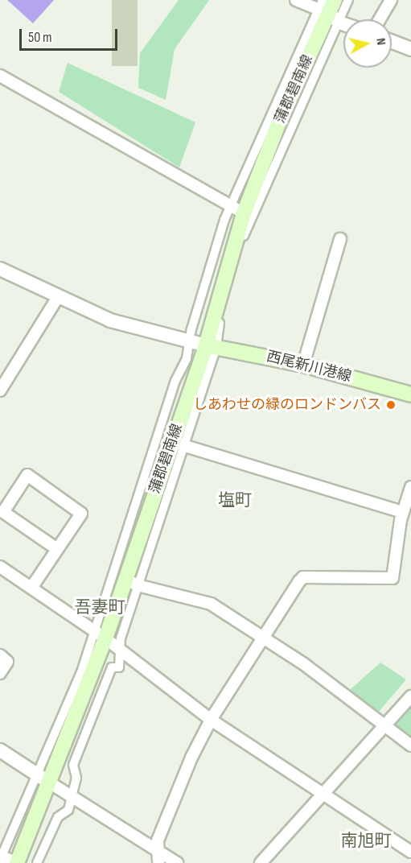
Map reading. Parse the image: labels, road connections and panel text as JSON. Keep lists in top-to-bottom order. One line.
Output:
{"streets":{"main road":["蒲郡碧南線","西尾新川港線"]},"crossings":[["蒲郡碧南線","西尾新川港線"]],"districts":["塩町","吾妻町","南旭町"],"places":["しあわせの緑のロンドンバス"],"scale_bar":"50 m","north":"right"}
